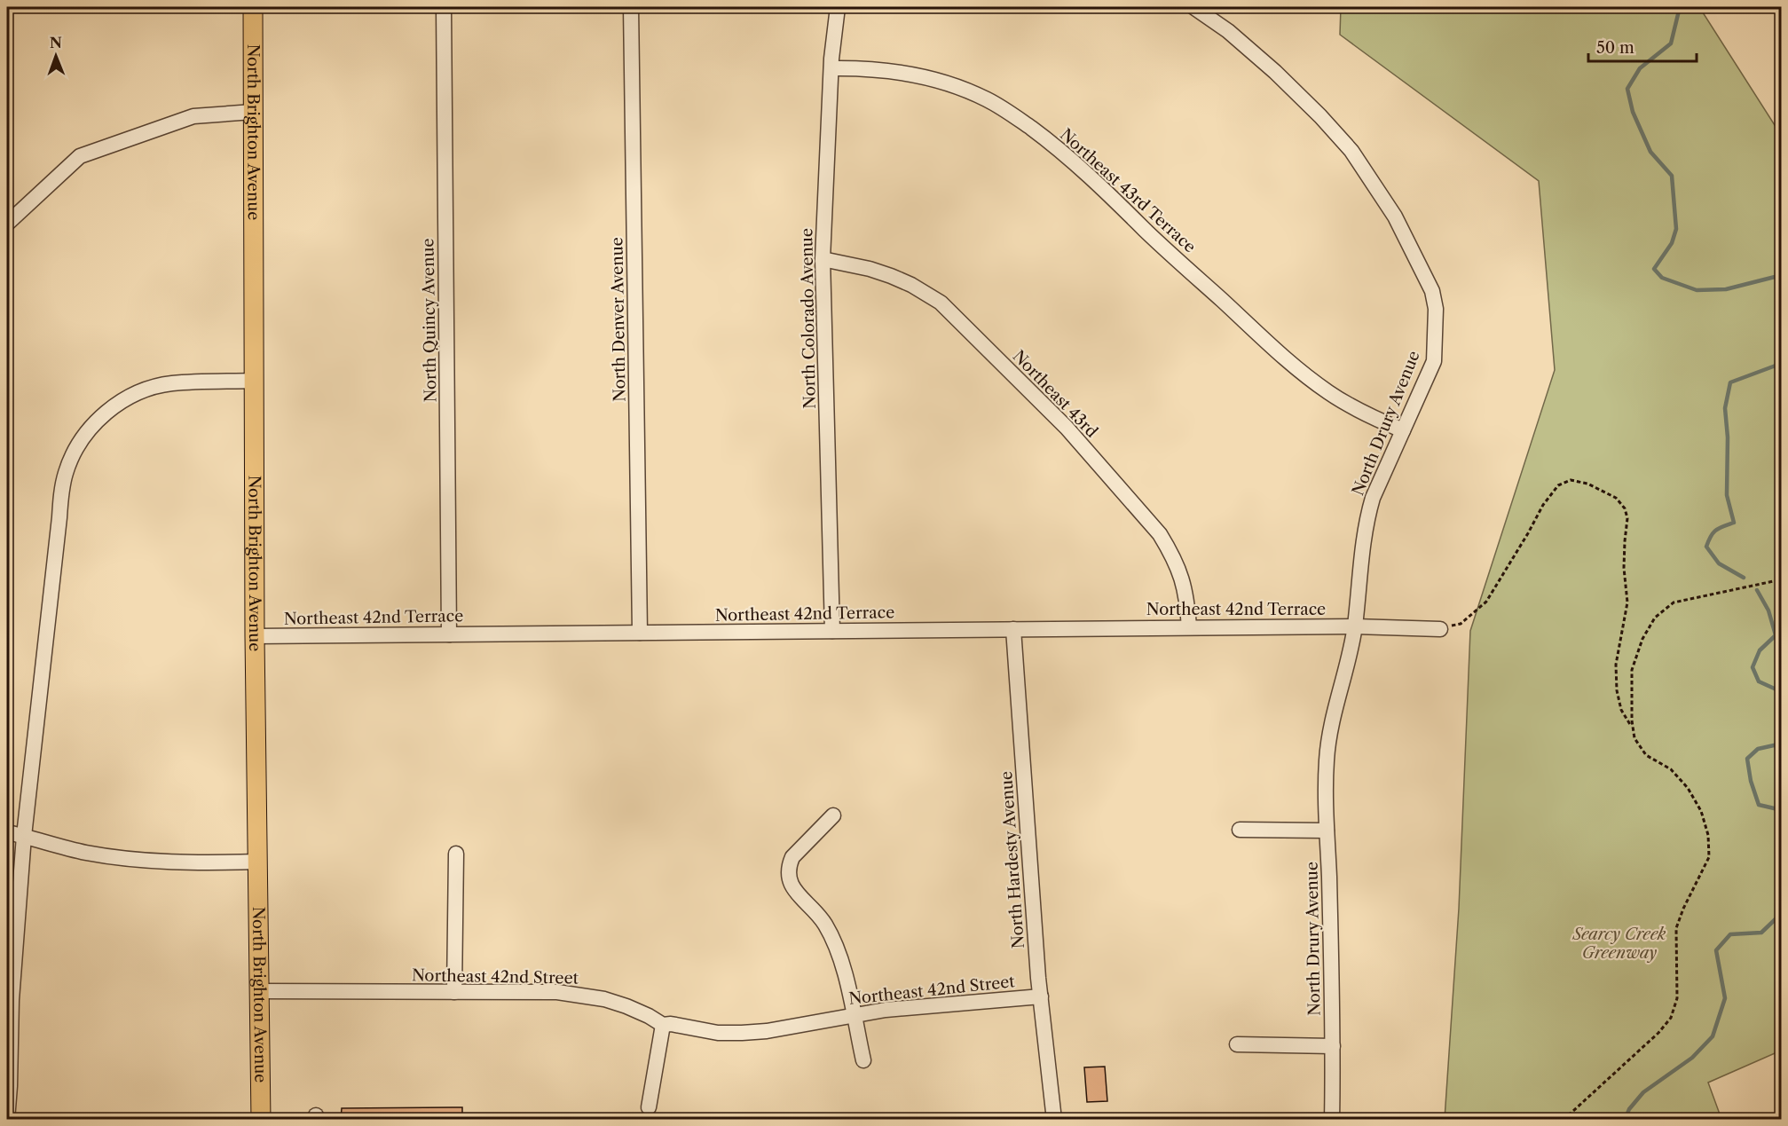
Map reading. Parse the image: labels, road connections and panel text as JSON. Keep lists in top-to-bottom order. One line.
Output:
{"streets":{"main road":["North Brighton Avenue"],"street":["Northeast 43rd Terrace","North Colorado Avenue","North Denver Avenue","North Quincy Avenue","Northeast 43rd","North Drury Avenue","Northeast 42nd Terrace","North Hardesty Avenue","Northeast 42nd Street"]},"crossings":[["North Brighton Avenue","Northeast 42nd Terrace"],["North Brighton Avenue","Northeast 42nd Street"],["Northeast 43rd Terrace","North Colorado Avenue"],["Northeast 43rd Terrace","North Drury Avenue"],["North Colorado Avenue","Northeast 43rd"],["North Colorado Avenue","Northeast 42nd Terrace"],["North Denver Avenue","Northeast 42nd Terrace"],["North Quincy Avenue","Northeast 42nd Terrace"],["Northeast 43rd","Northeast 42nd Terrace"],["North Drury Avenue","Northeast 42nd Terrace"],["Northeast 42nd Terrace","North Hardesty Avenue"],["North Hardesty Avenue","Northeast 42nd Street"]],"parks":["Searcy Creek Greenway"],"scale_bar":"50 m","north":"top"}
